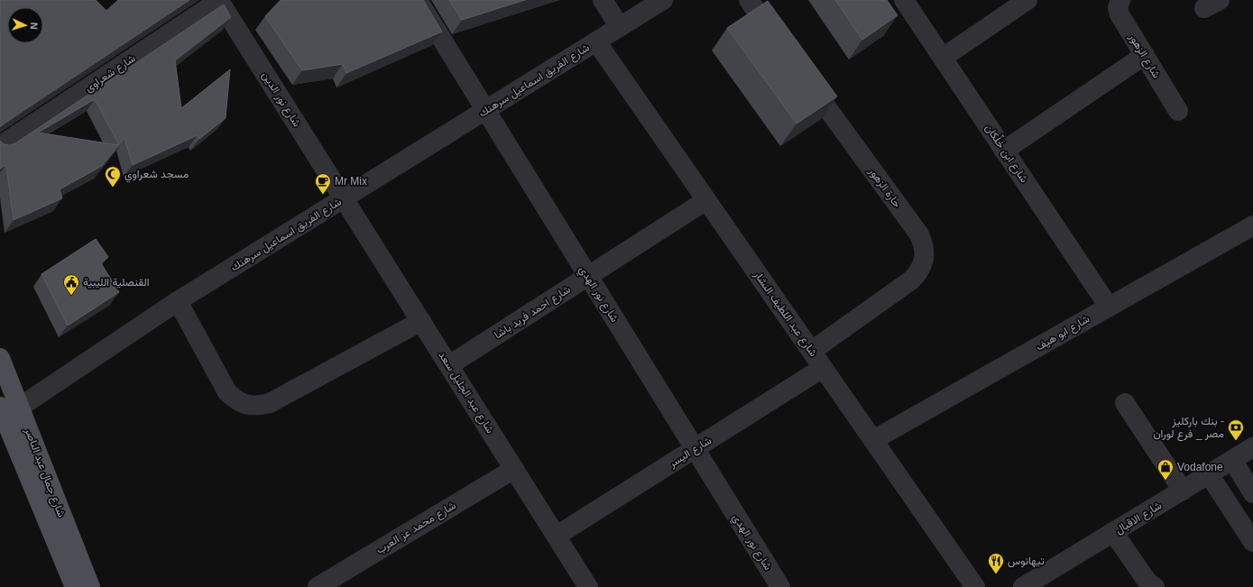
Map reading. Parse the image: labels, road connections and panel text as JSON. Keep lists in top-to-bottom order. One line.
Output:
{"streets":{"main road":["شارع جمال عبد الناصر"],"street":["شارع الزهور","شارع شعراوى","شارع الفريق اسماعيل سرهنك","شارع نور الدين","شارع ابن خَلِّكان","حارة الزهور","شارع نور الهدي","شارع احمد فريد باشا","شارع عبد اللطيف النشار","شارع ابو هيف","شارع عبد الجليل سعد","شارع اليسر","شارع الاقبال","شارع محمد عز العرب"]},"crossings":[["شارع شعراوى","شارع نور الدين"],["شارع الفريق اسماعيل سرهنك","شارع نور الدين"],["شارع الفريق اسماعيل سرهنك","شارع نور الهدي"],["شارع الفريق اسماعيل سرهنك","شارع عبد اللطيف النشار"],["شارع الفريق اسماعيل سرهنك","شارع عبد الجليل سعد"],["شارع الفريق اسماعيل سرهنك","شارع جمال عبد الناصر"],["شارع نور الدين","شارع عبد الجليل سعد"],["شارع ابن خَلِّكان","شارع ابو هيف"],["حارة الزهور","شارع عبد اللطيف النشار"],["شارع نور الهدي","شارع احمد فريد باشا"],["شارع نور الهدي","شارع اليسر"],["شارع احمد فريد باشا","شارع عبد اللطيف النشار"],["شارع احمد فريد باشا","شارع عبد الجليل سعد"],["شارع عبد اللطيف النشار","شارع ابو هيف"],["شارع عبد اللطيف النشار","شارع اليسر"],["شارع عبد الجليل سعد","شارع اليسر"],["شارع عبد الجليل سعد","شارع محمد عز العرب"]],"places":{"mosque":["مسجد شعراوي"],"cafe":["Mr Mix"],"public building":["القنصلية الليبية"],"bank":["بنك باركليز - مصر _ فرع لوران"],"shop":["Vodafone"],"restaurant":["تيهانوس"]},"north":"right"}
